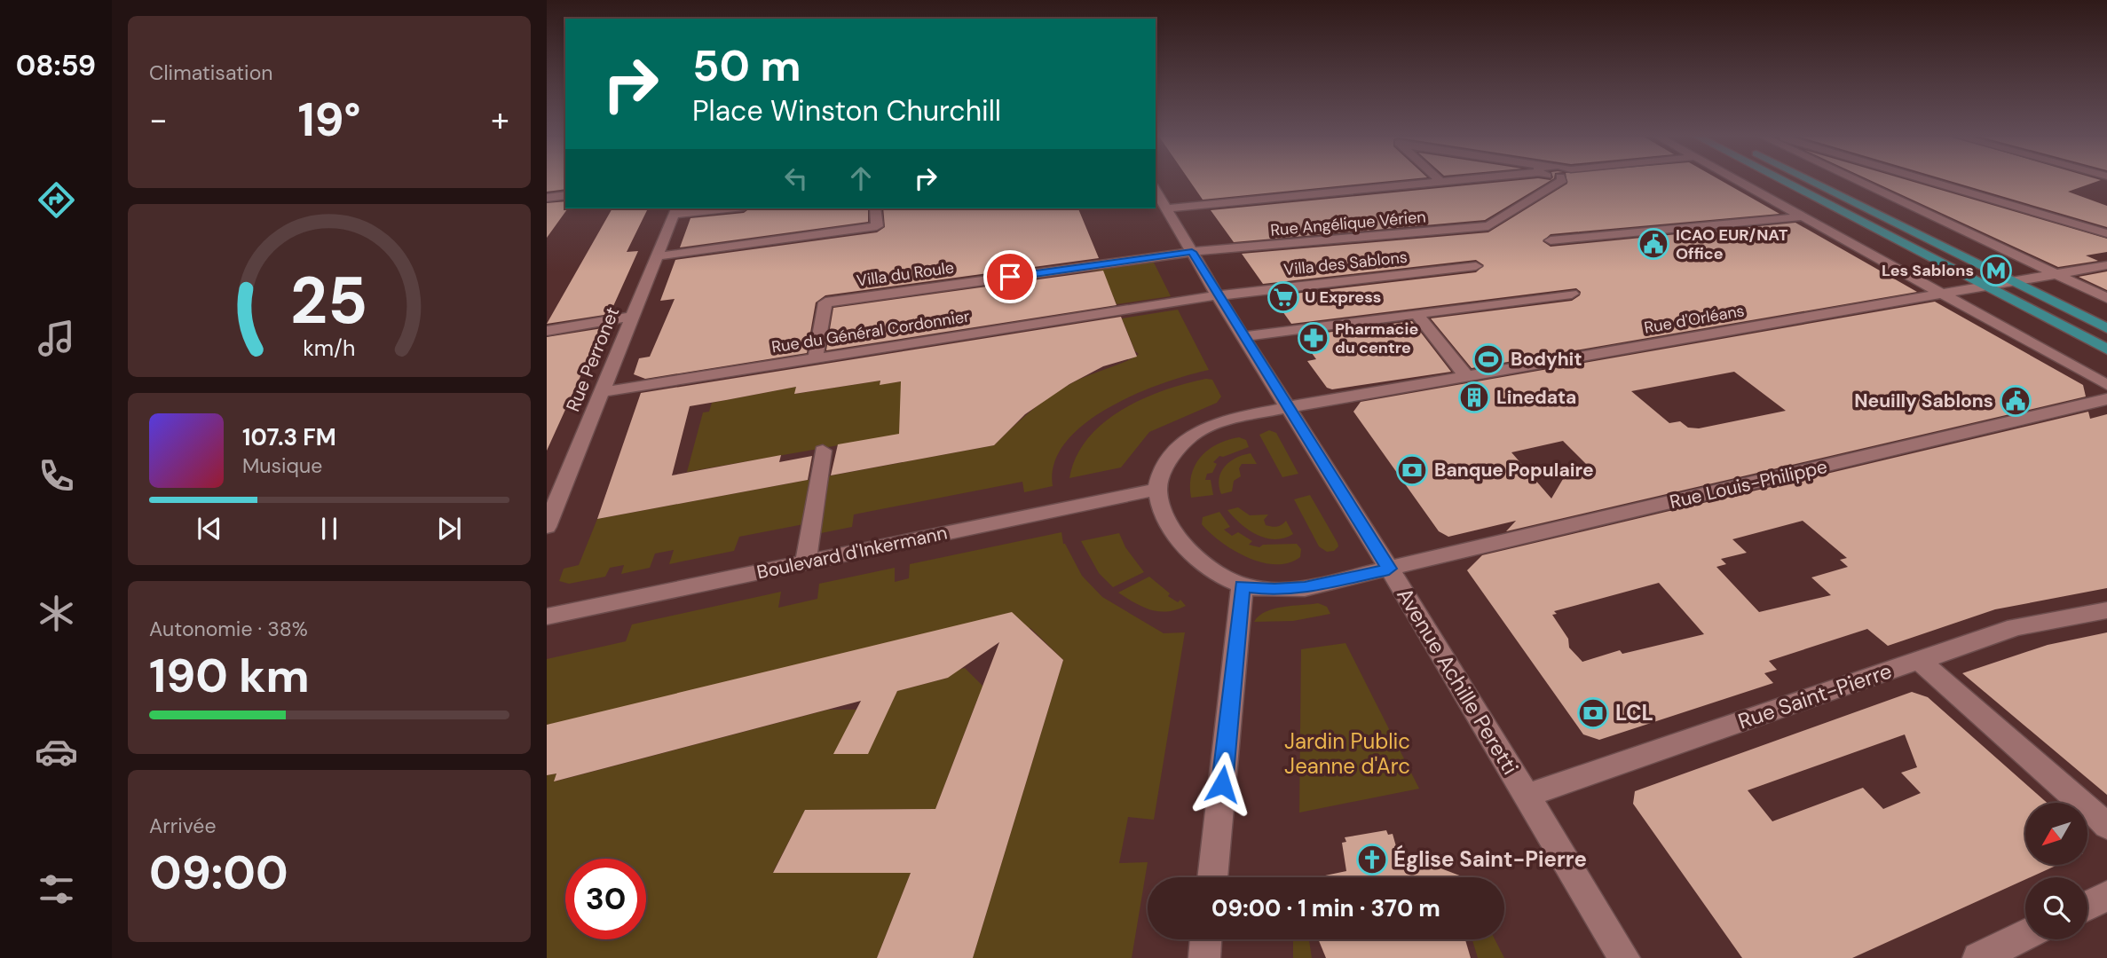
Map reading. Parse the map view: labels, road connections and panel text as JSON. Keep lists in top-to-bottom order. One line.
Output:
{"streets":{"street":["Rue Angélique Vérien","Villa des Sablons","Villa du Roule","Rue d'Orléans","Rue du Général Cordonnier","Rue Perronet","Rue Louis-Philippe","Boulevard d'Inkermann","Avenue Achille Peretti","Rue Saint-Pierre"]},"crossings":[["Rue Angélique Vérien","Villa du Roule"],["Rue Angélique Vérien","Avenue Achille Peretti"],["Villa des Sablons","Rue du Général Cordonnier"],["Villa des Sablons","Avenue Achille Peretti"],["Villa du Roule","Rue du Général Cordonnier"],["Villa du Roule","Avenue Achille Peretti"],["Rue d'Orléans","Boulevard d'Inkermann"],["Rue d'Orléans","Avenue Achille Peretti"],["Rue du Général Cordonnier","Rue Perronet"],["Rue du Général Cordonnier","Avenue Achille Peretti"],["Rue Louis-Philippe","Avenue Achille Peretti"],["Avenue Achille Peretti","Rue Saint-Pierre"]],"parks":["Jardin Public Jeanne d'Arc"],"places":{"public building":["ICAO EUR/NAT Office","Neuilly Sablons"],"metro station":["Les Sablons"],"supermarket":["U Express"],"pharmacy":["Pharmacie du centre"],"sports":["Bodyhit"],"building":["Linedata"],"bank":["Banque Populaire","LCL"],"church":["Église Saint-Pierre"]},"north":"bottom left","page":{"tabs":"08:59","tile":["Climatisation",["Autonomie · 38%","190 km"],["Arrivée","09:00"]],"turn":["50 m","Place Winston Churchill"],"heat":["−","19°","+"],"song":["107.3 FM","Musique"],"limit":"30","trip":"09:00 · 1 min · 370 m","gauge":["25","km/h"]}}
